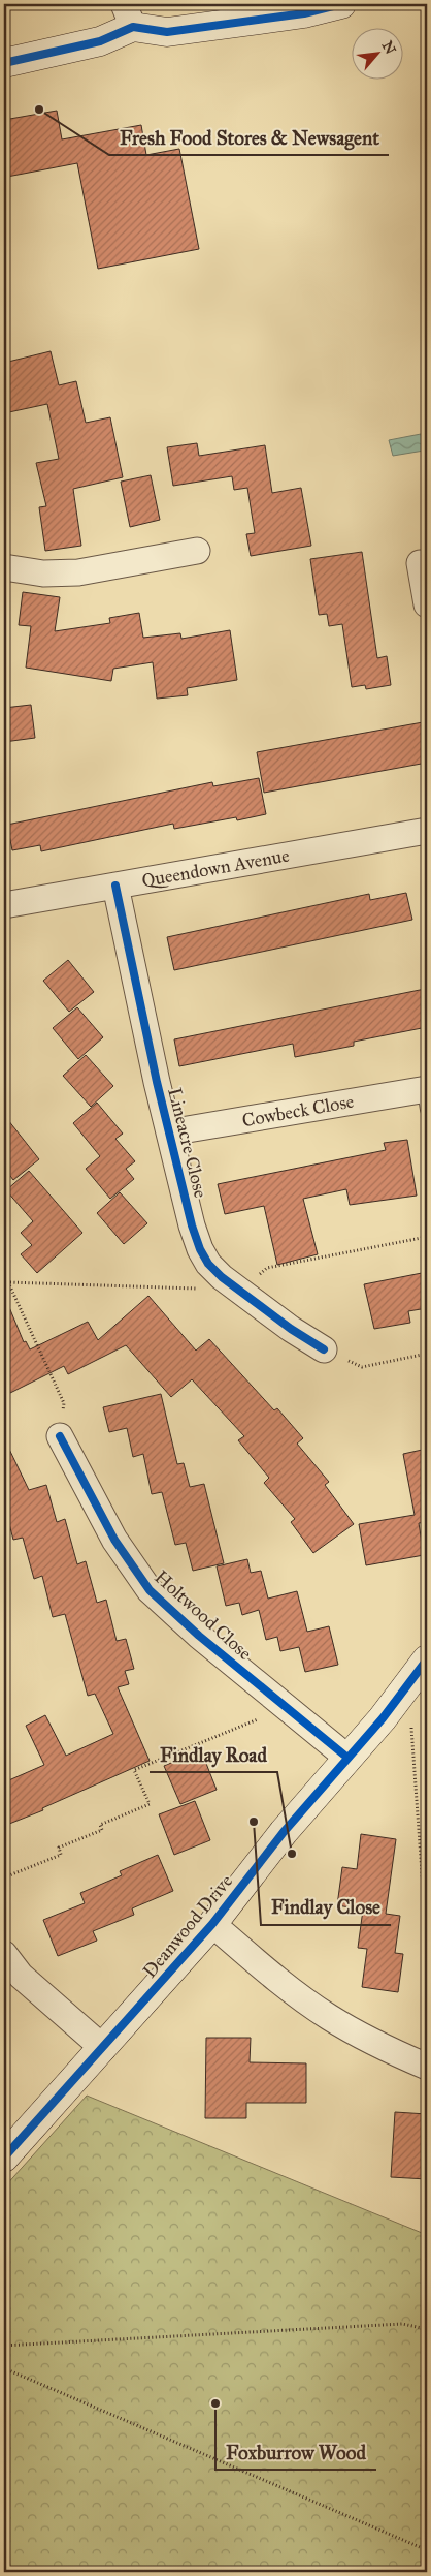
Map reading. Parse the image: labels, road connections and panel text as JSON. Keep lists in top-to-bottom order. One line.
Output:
{"streets":{"street":["Queendown Avenue","Cowbeck Close","Lineacre Close","Holtwood Close","Deanwood Drive"]},"crossings":[["Queendown Avenue","Lineacre Close"],["Cowbeck Close","Lineacre Close"],["Holtwood Close","Deanwood Drive"]],"places":["Fresh Food Stores & Newsagent","Findlay Close","Findlay Road","Foxburrow Wood"],"north":"top right"}
